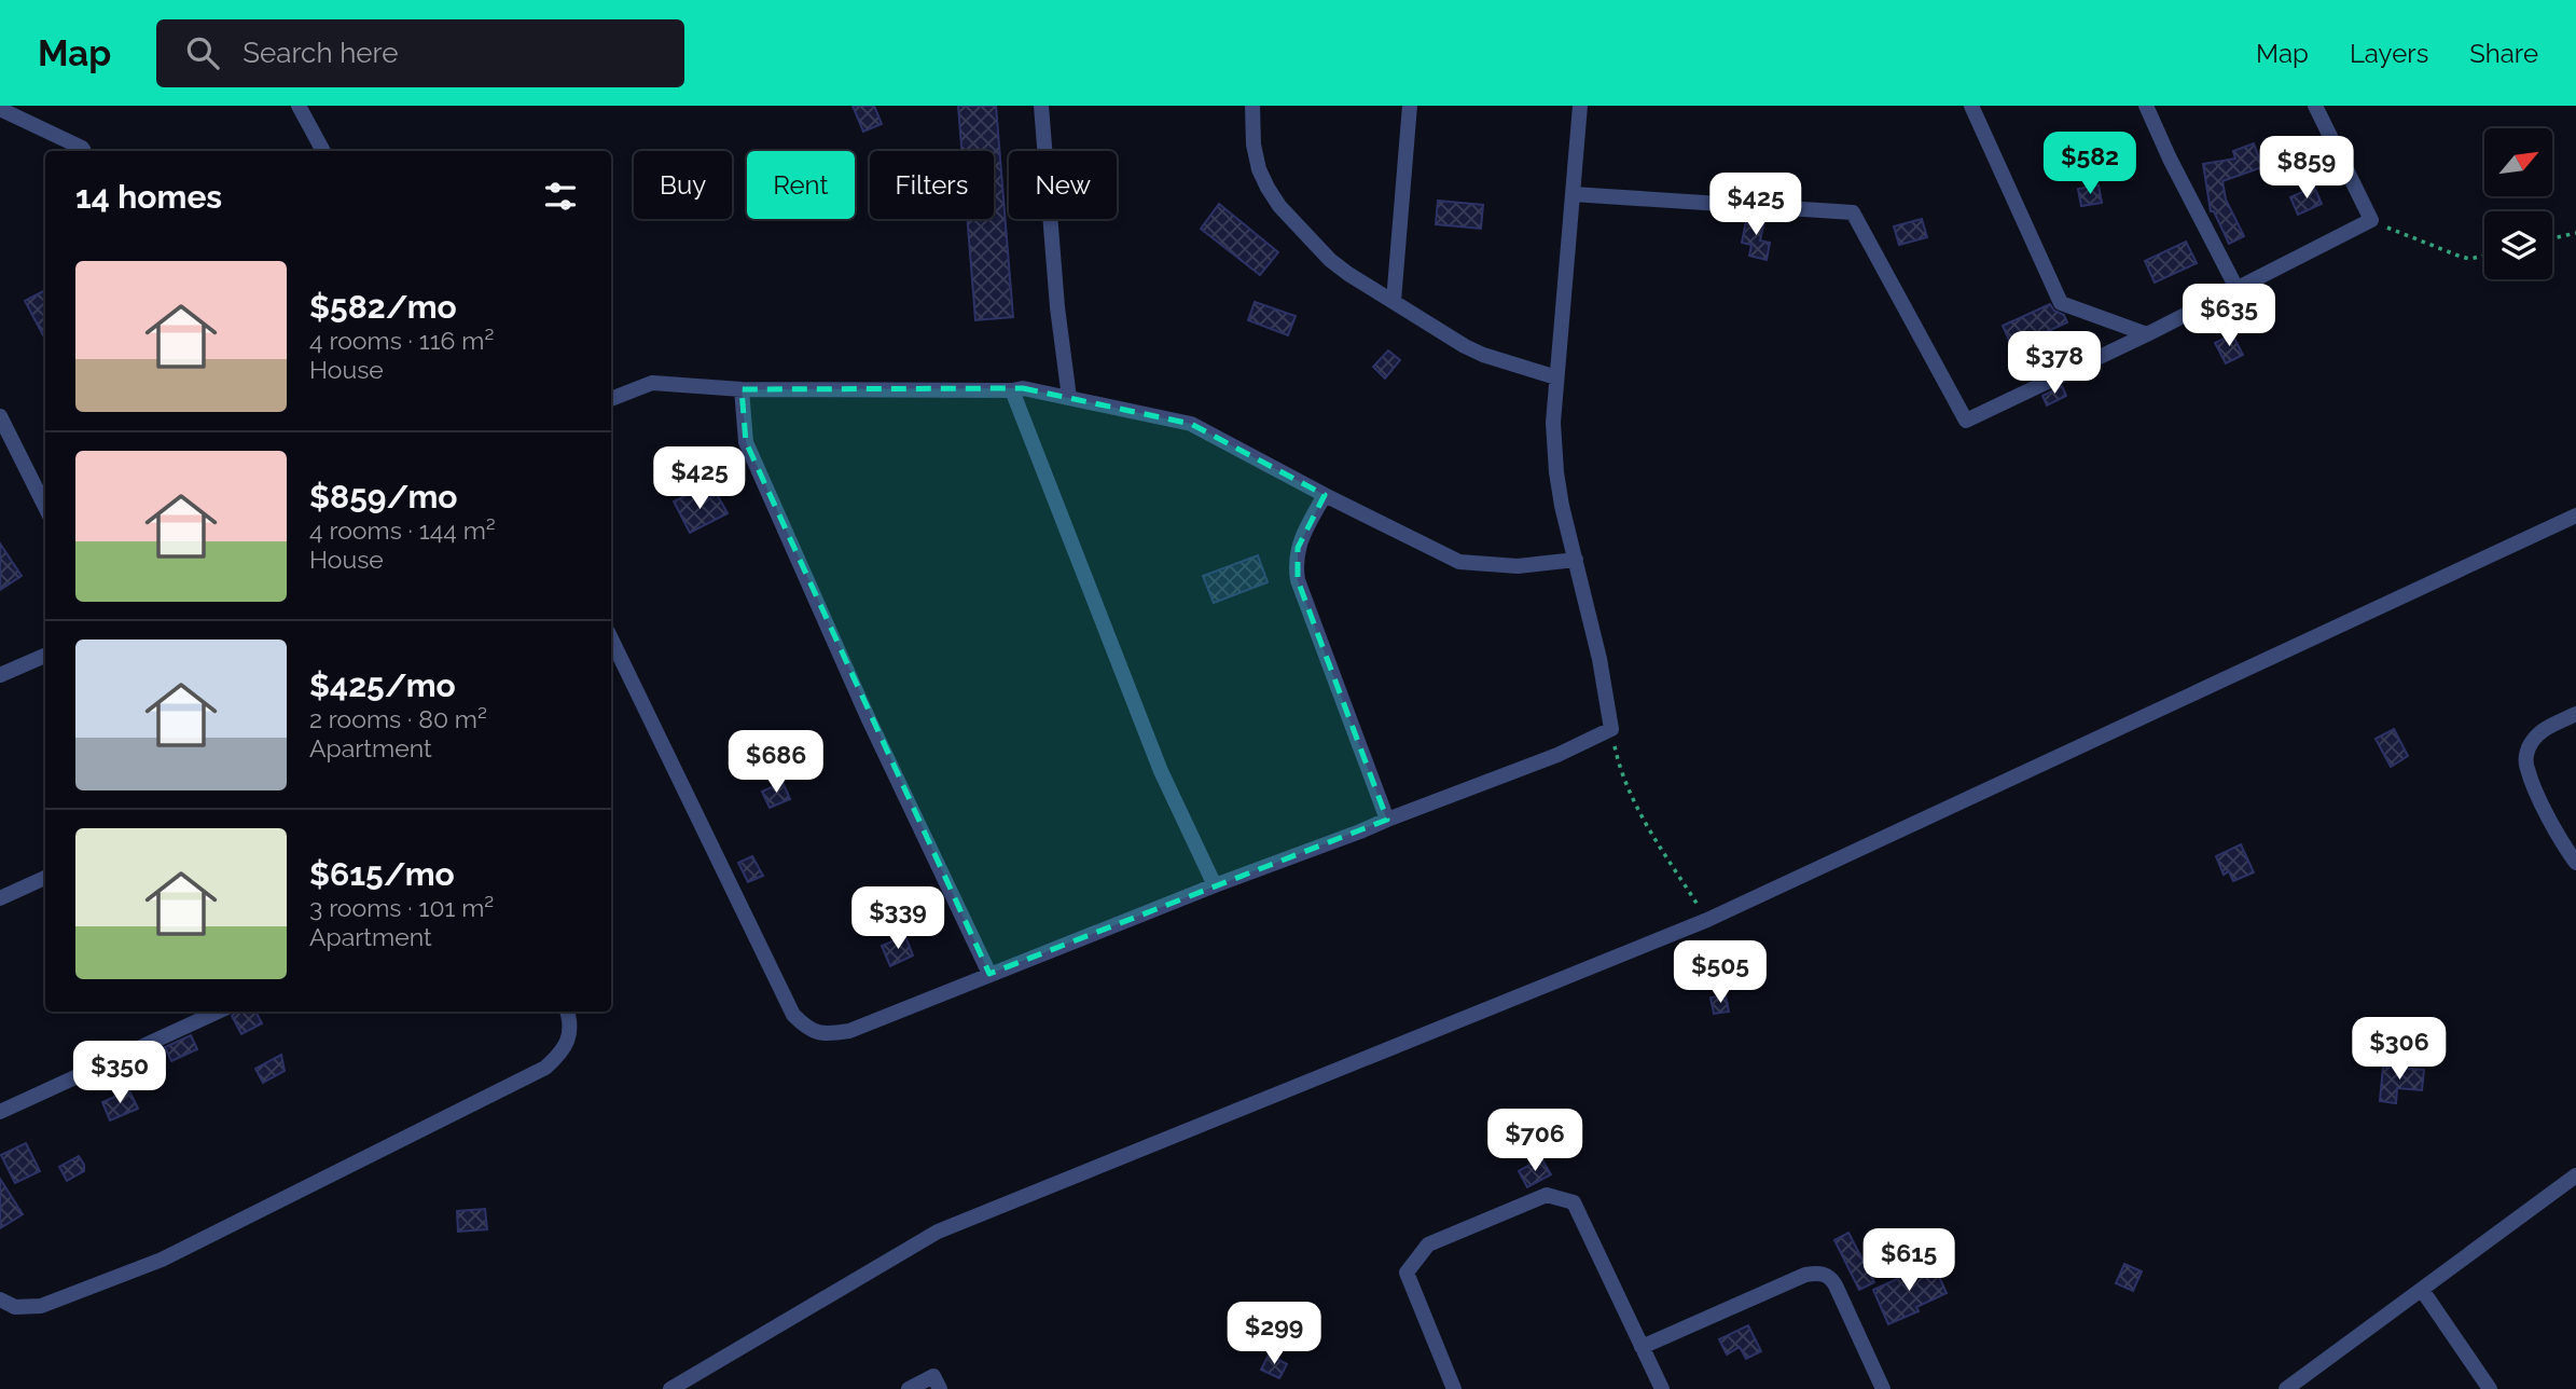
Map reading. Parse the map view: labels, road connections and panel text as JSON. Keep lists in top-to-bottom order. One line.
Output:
{"north":"top right","page":{"header":"Map","search":"Search here","nav":["Map","Layers","Share"],"price":["$582","$859","$425","$635","$378","$425","$686","$339","$505","$306","$350","$706","$615","$299"],"chip":["Buy","Rent","Filters","New"],"heading":"14 homes","list":[{"name":"$582/mo","note":"4 rooms · 116 m² · House"},{"name":"$859/mo","note":"4 rooms · 144 m² · House"},{"name":"$425/mo","note":"2 rooms · 80 m² · Apartment"},{"name":"$615/mo","note":"3 rooms · 101 m² · Apartment"}]}}
